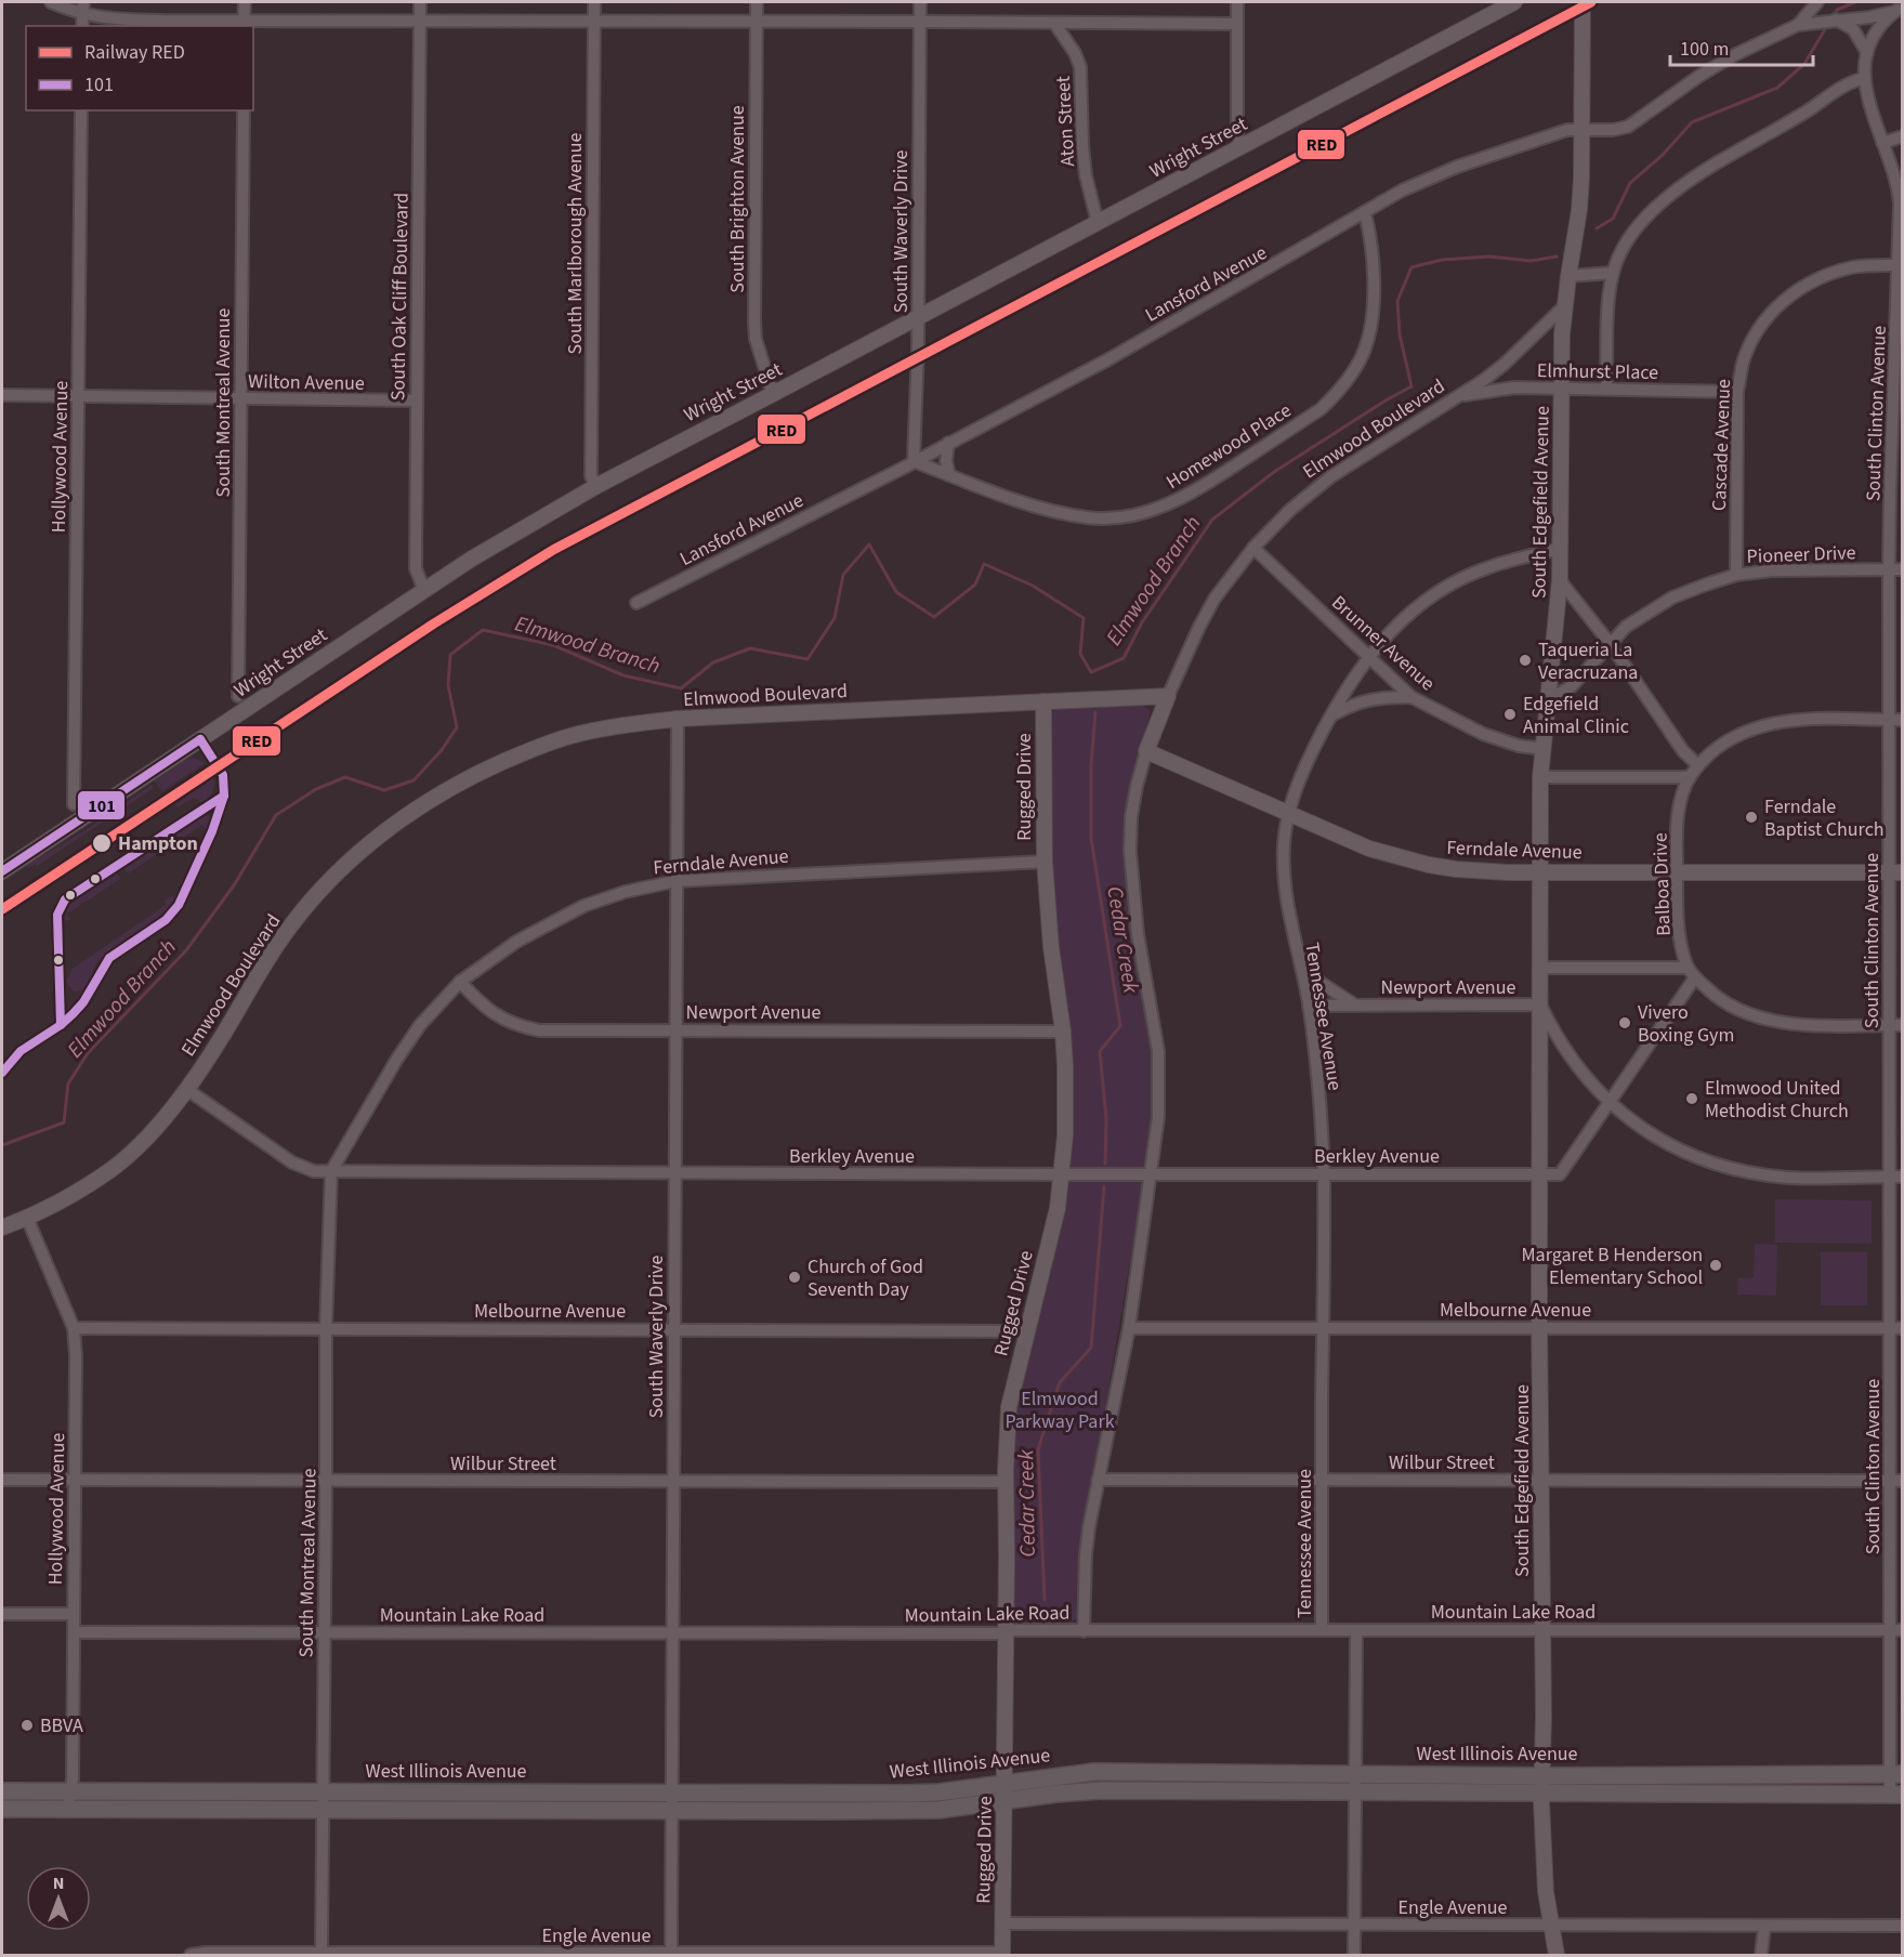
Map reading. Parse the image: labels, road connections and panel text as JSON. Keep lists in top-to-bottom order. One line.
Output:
{"streets":{"main road":["West Illinois Avenue"],"street":["Aton Street","Wright Street","South Brighton Avenue","South Waverly Drive","South Marlborough Avenue","Lansford Avenue","South Oak Cliff Boulevard","Elmhurst Place","Wilton Avenue","South Montreal Avenue","South Clinton Avenue","Elmwood Boulevard","Cascade Avenue","Homewood Place","Hollywood Avenue","South Edgefield Avenue","Pioneer Drive","Brunner Avenue","Rugged Drive","Ferndale Avenue","Balboa Drive","Newport Avenue","Tennessee Avenue","Berkley Avenue","Melbourne Avenue","Wilbur Street","Mountain Lake Road","Engle Avenue"]},"crossings":[["Aton Street","Wright Street"],["Wright Street","South Brighton Avenue"],["Wright Street","South Waverly Drive"],["Wright Street","South Marlborough Avenue"],["Wright Street","South Oak Cliff Boulevard"],["South Waverly Drive","Lansford Avenue"],["South Waverly Drive","Elmwood Boulevard"],["South Waverly Drive","Homewood Place"],["South Waverly Drive","Ferndale Avenue"],["South Waverly Drive","Newport Avenue"],["South Waverly Drive","Berkley Avenue"],["South Waverly Drive","Melbourne Avenue"],["South Waverly Drive","Wilbur Street"],["South Waverly Drive","Mountain Lake Road"],["South Waverly Drive","West Illinois Avenue"],["South Waverly Drive","Engle Avenue"],["Lansford Avenue","Homewood Place"],["Lansford Avenue","South Edgefield Avenue"],["South Oak Cliff Boulevard","Wilton Avenue"],["Elmhurst Place","Elmwood Boulevard"],["Elmhurst Place","Cascade Avenue"],["Elmhurst Place","South Edgefield Avenue"],["Wilton Avenue","South Montreal Avenue"],["Wilton Avenue","Hollywood Avenue"],["South Montreal Avenue","Ferndale Avenue"],["South Montreal Avenue","Berkley Avenue"],["South Montreal Avenue","Melbourne Avenue"],["South Montreal Avenue","Wilbur Street"],["South Montreal Avenue","Mountain Lake Road"],["South Montreal Avenue","West Illinois Avenue"],["South Montreal Avenue","Engle Avenue"],["South Clinton Avenue","Cascade Avenue"],["South Clinton Avenue","Pioneer Drive"],["South Clinton Avenue","Ferndale Avenue"],["South Clinton Avenue","Melbourne Avenue"],["South Clinton Avenue","Wilbur Street"],["South Clinton Avenue","Mountain Lake Road"],["South Clinton Avenue","West Illinois Avenue"],["Elmwood Boulevard","Hollywood Avenue"],["Elmwood Boulevard","South Edgefield Avenue"],["Elmwood Boulevard","Brunner Avenue"],["Elmwood Boulevard","Rugged Drive"],["Elmwood Boulevard","Berkley Avenue"],["Cascade Avenue","Pioneer Drive"],["Hollywood Avenue","Melbourne Avenue"],["Hollywood Avenue","Wilbur Street"],["Hollywood Avenue","Mountain Lake Road"],["Hollywood Avenue","West Illinois Avenue"],["South Edgefield Avenue","Pioneer Drive"],["South Edgefield Avenue","Brunner Avenue"],["South Edgefield Avenue","Ferndale Avenue"],["South Edgefield Avenue","Newport Avenue"],["South Edgefield Avenue","Tennessee Avenue"],["South Edgefield Avenue","Berkley Avenue"],["South Edgefield Avenue","Melbourne Avenue"],["South Edgefield Avenue","Wilbur Street"],["South Edgefield Avenue","Mountain Lake Road"],["South Edgefield Avenue","West Illinois Avenue"],["South Edgefield Avenue","Engle Avenue"],["Brunner Avenue","Tennessee Avenue"],["Rugged Drive","Ferndale Avenue"],["Rugged Drive","Newport Avenue"],["Rugged Drive","Berkley Avenue"],["Rugged Drive","Melbourne Avenue"],["Rugged Drive","Wilbur Street"],["Rugged Drive","Mountain Lake Road"],["Rugged Drive","West Illinois Avenue"],["Rugged Drive","Engle Avenue"],["Ferndale Avenue","Balboa Drive"],["Ferndale Avenue","Newport Avenue"],["Ferndale Avenue","Tennessee Avenue"],["Ferndale Avenue","Berkley Avenue"],["Balboa Drive","Newport Avenue"],["Newport Avenue","Tennessee Avenue"],["Tennessee Avenue","Berkley Avenue"],["Tennessee Avenue","Melbourne Avenue"],["Tennessee Avenue","Wilbur Street"],["Tennessee Avenue","Mountain Lake Road"]],"water":["Elmwood Branch","Cedar Creek"],"parks":["Elmwood Parkway Park"],"places":["Taqueria La Veracruzana","Edgefield Animal Clinic","Ferndale Baptist Church","Hampton","Vivero Boxing Gym","Elmwood United Methodist Church","Margaret B Henderson Elementary School","Church of God Seventh Day","BBVA"],"lines":["rail line RED","transit line 101"],"legend":["Railway RED","101"],"scale_bar":"100 m","north":"top"}
